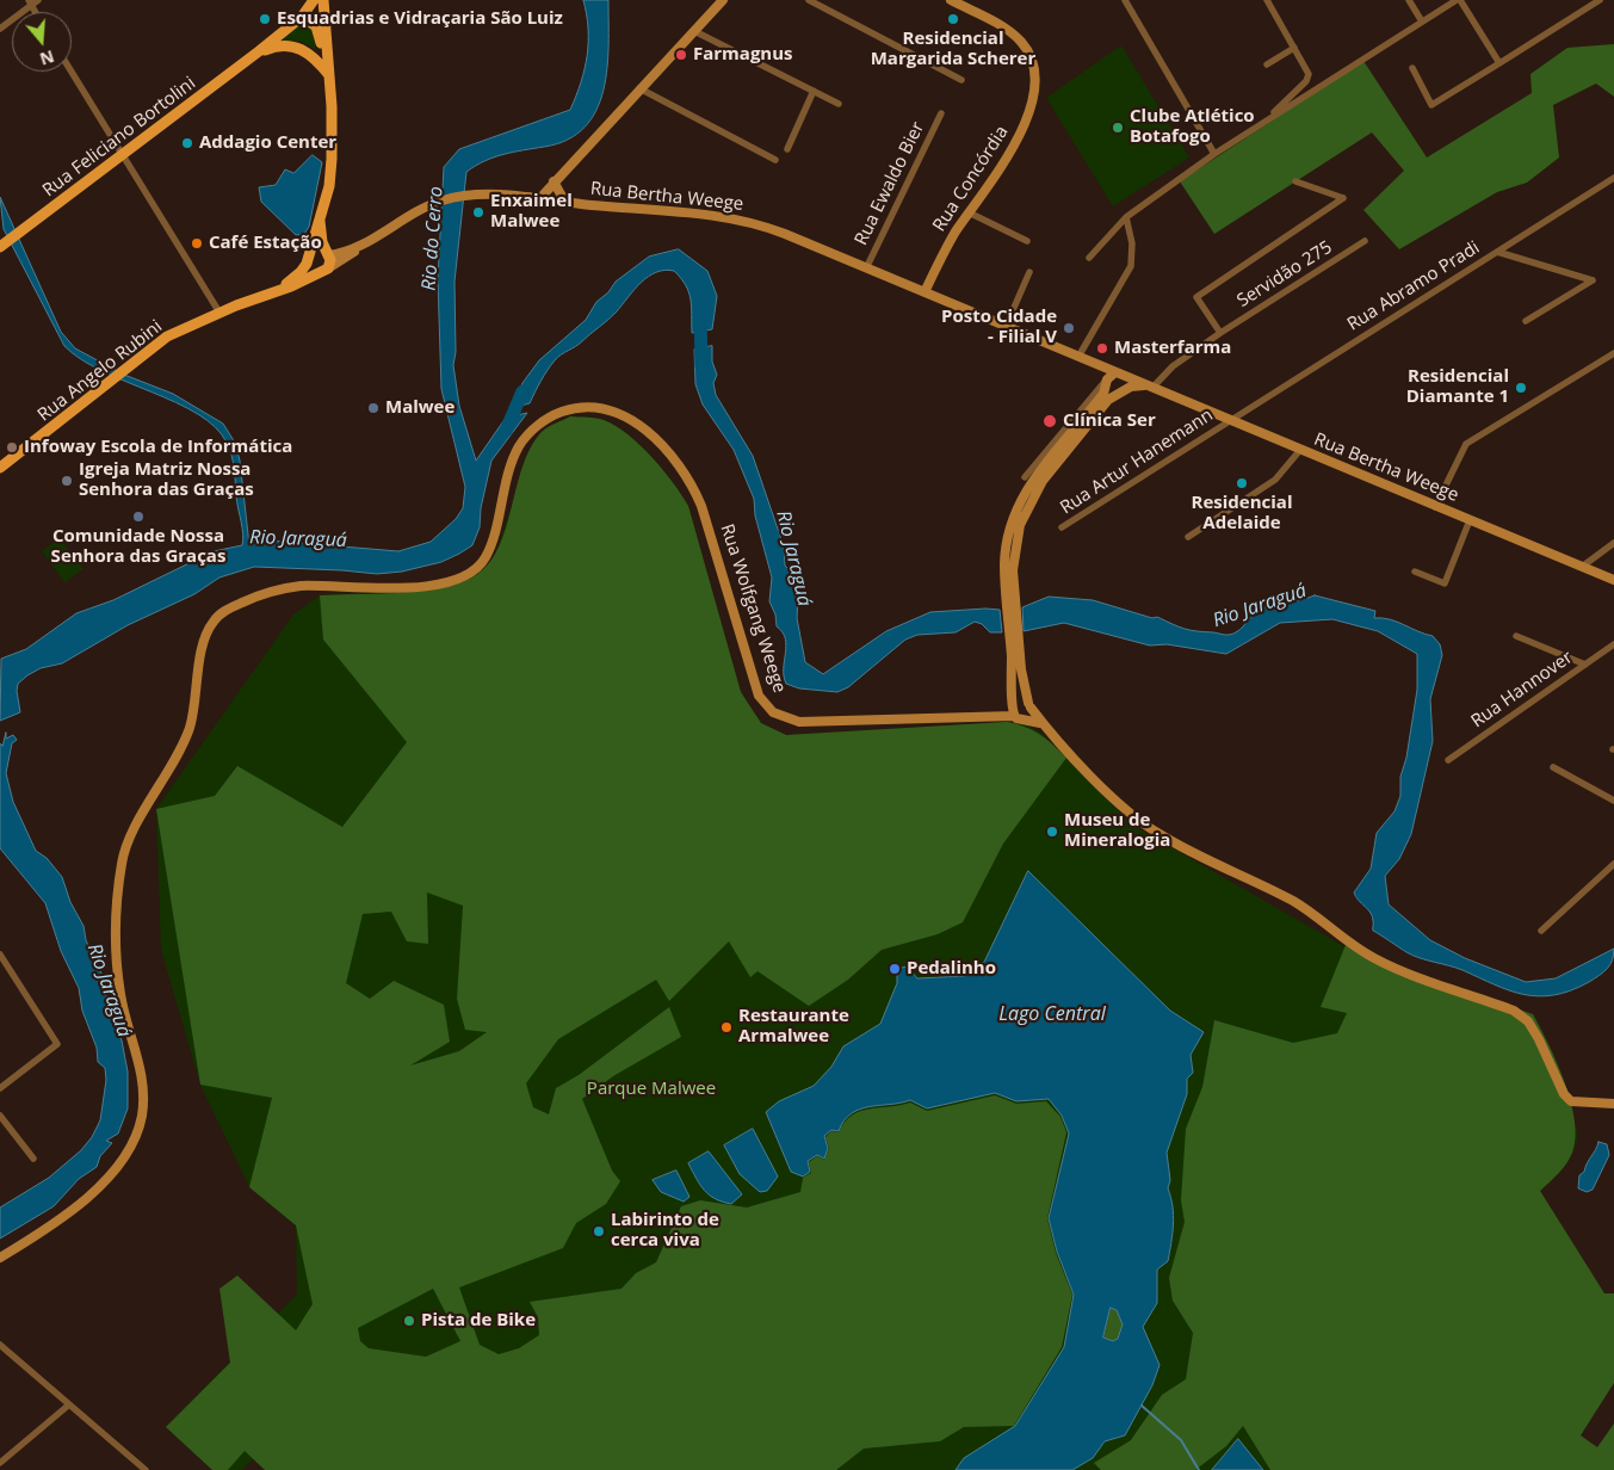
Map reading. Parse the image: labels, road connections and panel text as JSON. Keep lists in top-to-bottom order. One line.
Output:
{"streets":{"main road":["Rua Feliciano Bortolini","Rua Concórdia","Rua Bertha Weege","Rua Angelo Rubini","Rua Wolfgang Weege"],"street":["Rua Ewaldo Bier","Servidão 275","Rua Abramo Pradi","Rua Artur Hanemann","Rua Hannover"]},"crossings":[["Rua Concórdia","Rua Bertha Weege"],["Rua Ewaldo Bier","Rua Bertha Weege"],["Rua Bertha Weege","Servidão 275"],["Rua Bertha Weege","Rua Abramo Pradi"],["Rua Bertha Weege","Rua Angelo Rubini"],["Rua Bertha Weege","Rua Artur Hanemann"],["Rua Abramo Pradi","Rua Artur Hanemann"]],"water":["Rio do Cerro","Rio Jaraguá","Lago Central"],"parks":["Parque Malwee"],"places":["Esquadrias e Vidraçaria São Luiz","Residencial Margarida Scherer","Farmagnus","Clube Atlético Botafogo","Addagio Center","Enxaimel Malwee","Café Estação","Posto Cidade - Filial V","Masterfarma","Residencial Diamante 1","Malwee","Clínica Ser","Infoway Escola de Informática","Igreja Matriz Nossa Senhora das Graças","Residencial Adelaide","Comunidade Nossa Senhora das Graças","Museu de Mineralogia","Pedalinho","Restaurante Armalwee","Labirinto de cerca viva","Pista de Bike"],"north":"bottom"}
